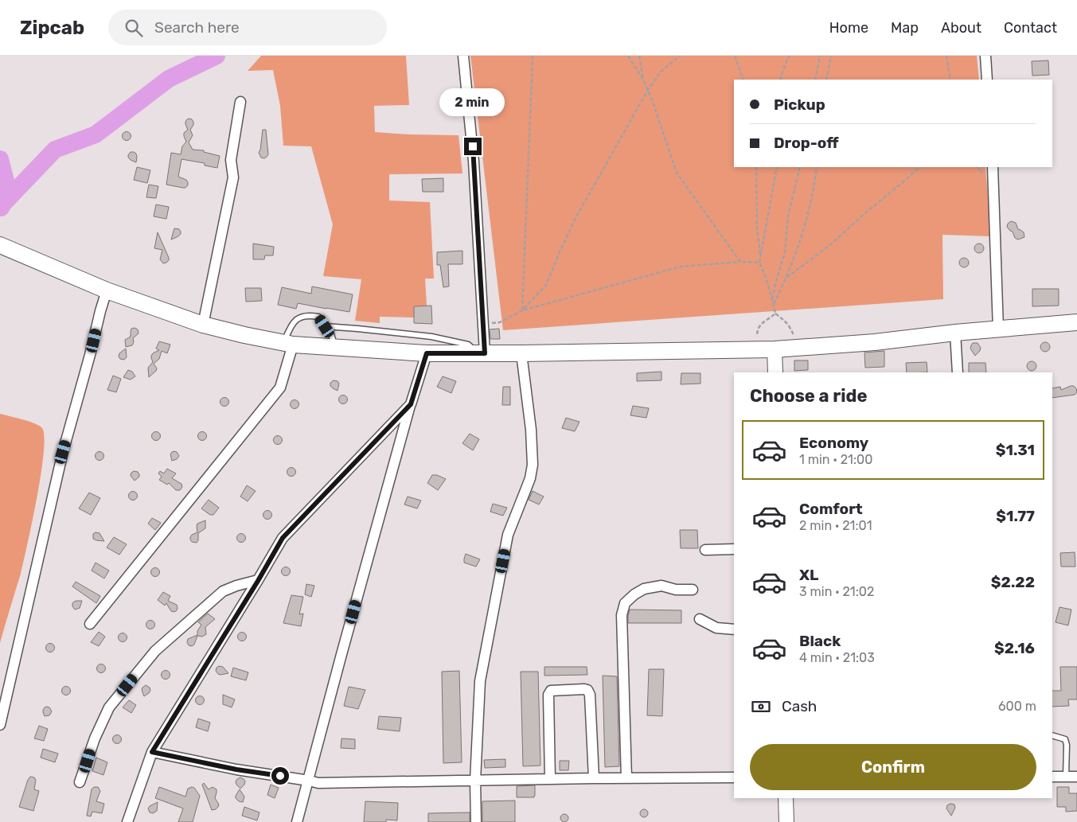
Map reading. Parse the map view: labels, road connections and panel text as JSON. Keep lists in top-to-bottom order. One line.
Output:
{"page":{"header":"Zipcab","search":"Search here","nav":["Home","Map","About","Contact"],"banner":["Pickup","Drop-off"],"bubble":"2 min","heading":"Choose a ride","list":[{"name":"Economy","note":"1 min · 21:00","value":"$1.31"},{"name":"Comfort","note":"2 min · 21:01","value":"$1.77"},{"name":"XL","note":"3 min · 21:02","value":"$2.22"},{"name":"Black","note":"4 min · 21:03","value":"$2.16"}],"pay":["Cash","600 m"],"buttons":"Confirm"}}
